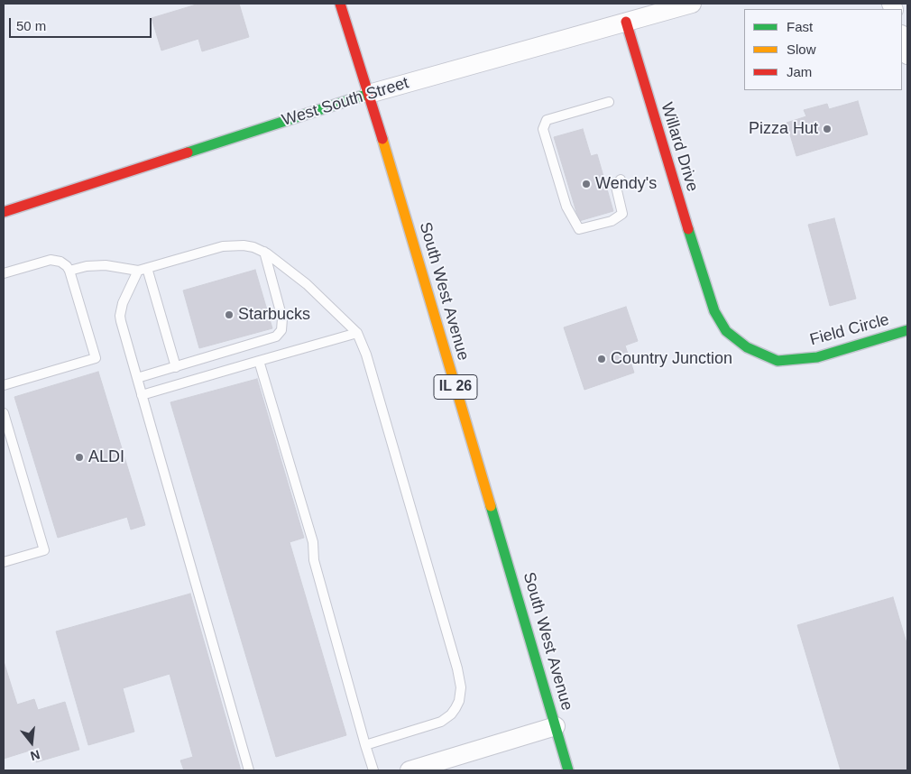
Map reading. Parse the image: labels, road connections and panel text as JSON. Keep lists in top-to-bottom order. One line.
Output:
{"streets":{"main road":["West South Street","Willard Drive","South West Avenue","Field Circle","IL 26"]},"crossings":[["West South Street","Willard Drive"],["West South Street","South West Avenue"],["Willard Drive","Field Circle"]],"places":["Pizza Hut","Wendy's","Starbucks","Country Junction","ALDI"],"legend":["Fast","Slow","Jam"],"scale_bar":"50 m","north":"bottom"}
